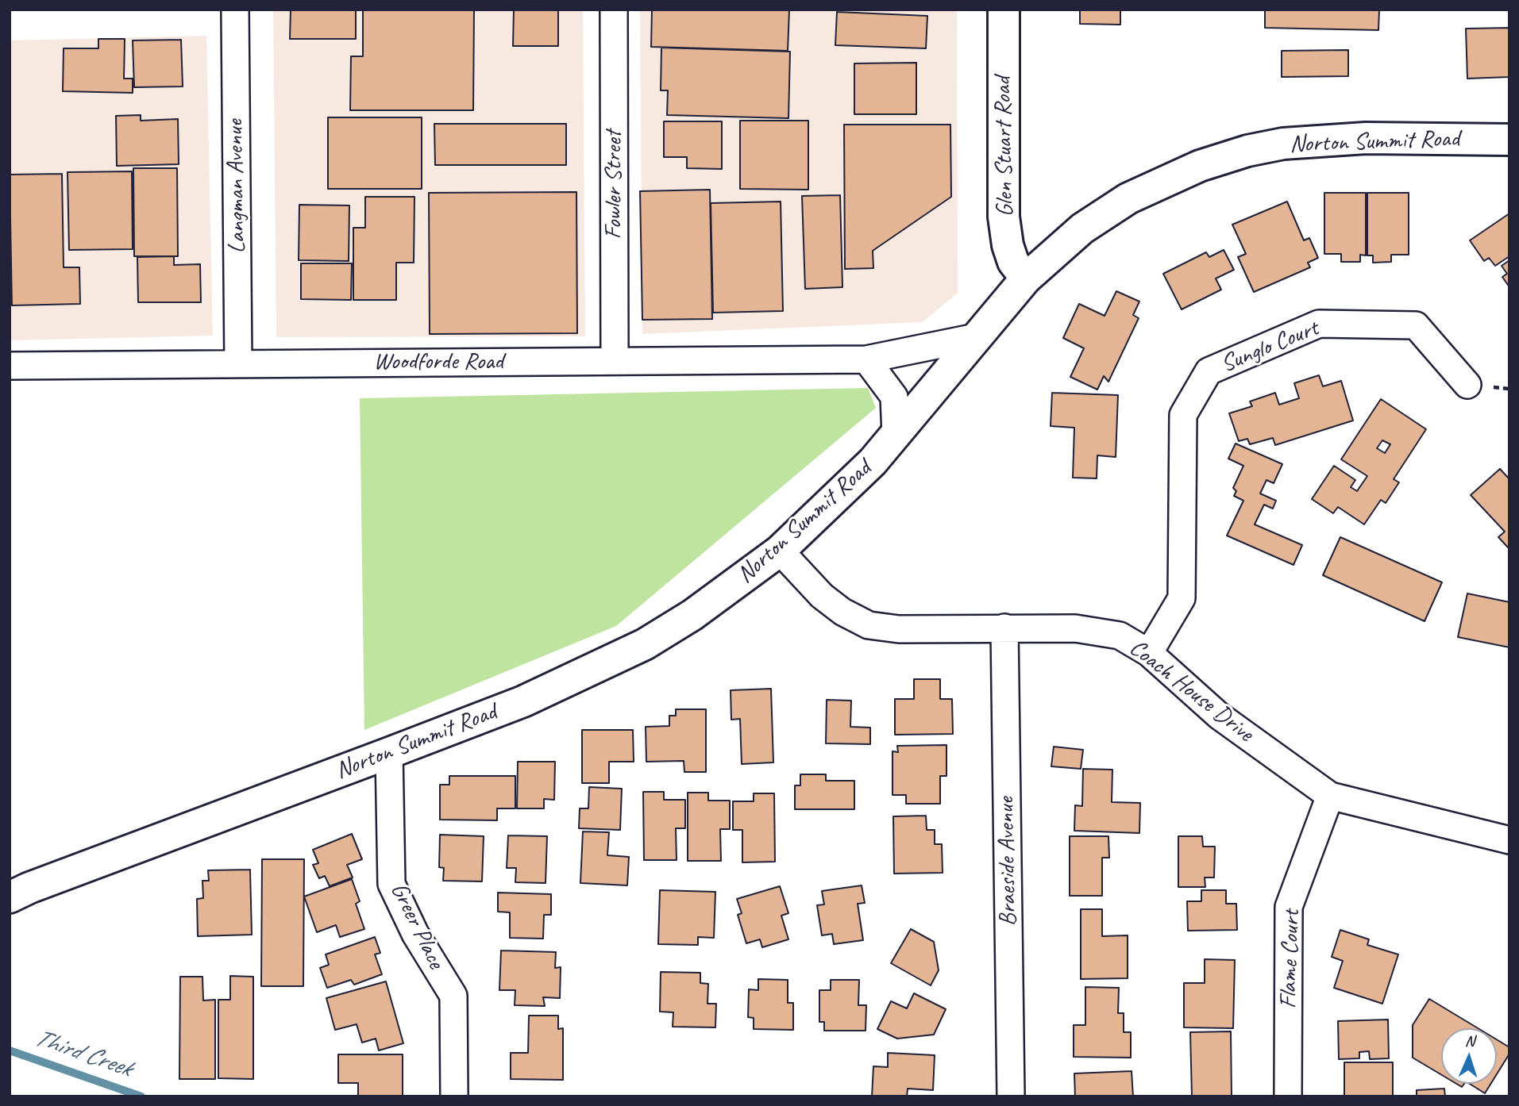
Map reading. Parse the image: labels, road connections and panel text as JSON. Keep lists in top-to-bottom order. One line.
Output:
{"streets":{"main road":["Norton Summit Road","Glen Stuart Road"],"street":["Fowler Street","Langman Avenue","Sunglo Court","Woodforde Road","Coach House Drive","Braeside Avenue","Greer Place","Flame Court"]},"crossings":[["Norton Summit Road","Glen Stuart Road"],["Norton Summit Road","Woodforde Road"],["Norton Summit Road","Coach House Drive"],["Norton Summit Road","Greer Place"],["Fowler Street","Woodforde Road"],["Langman Avenue","Woodforde Road"],["Sunglo Court","Coach House Drive"],["Coach House Drive","Braeside Avenue"],["Coach House Drive","Flame Court"]],"water":["Third Creek"],"north":"top"}
